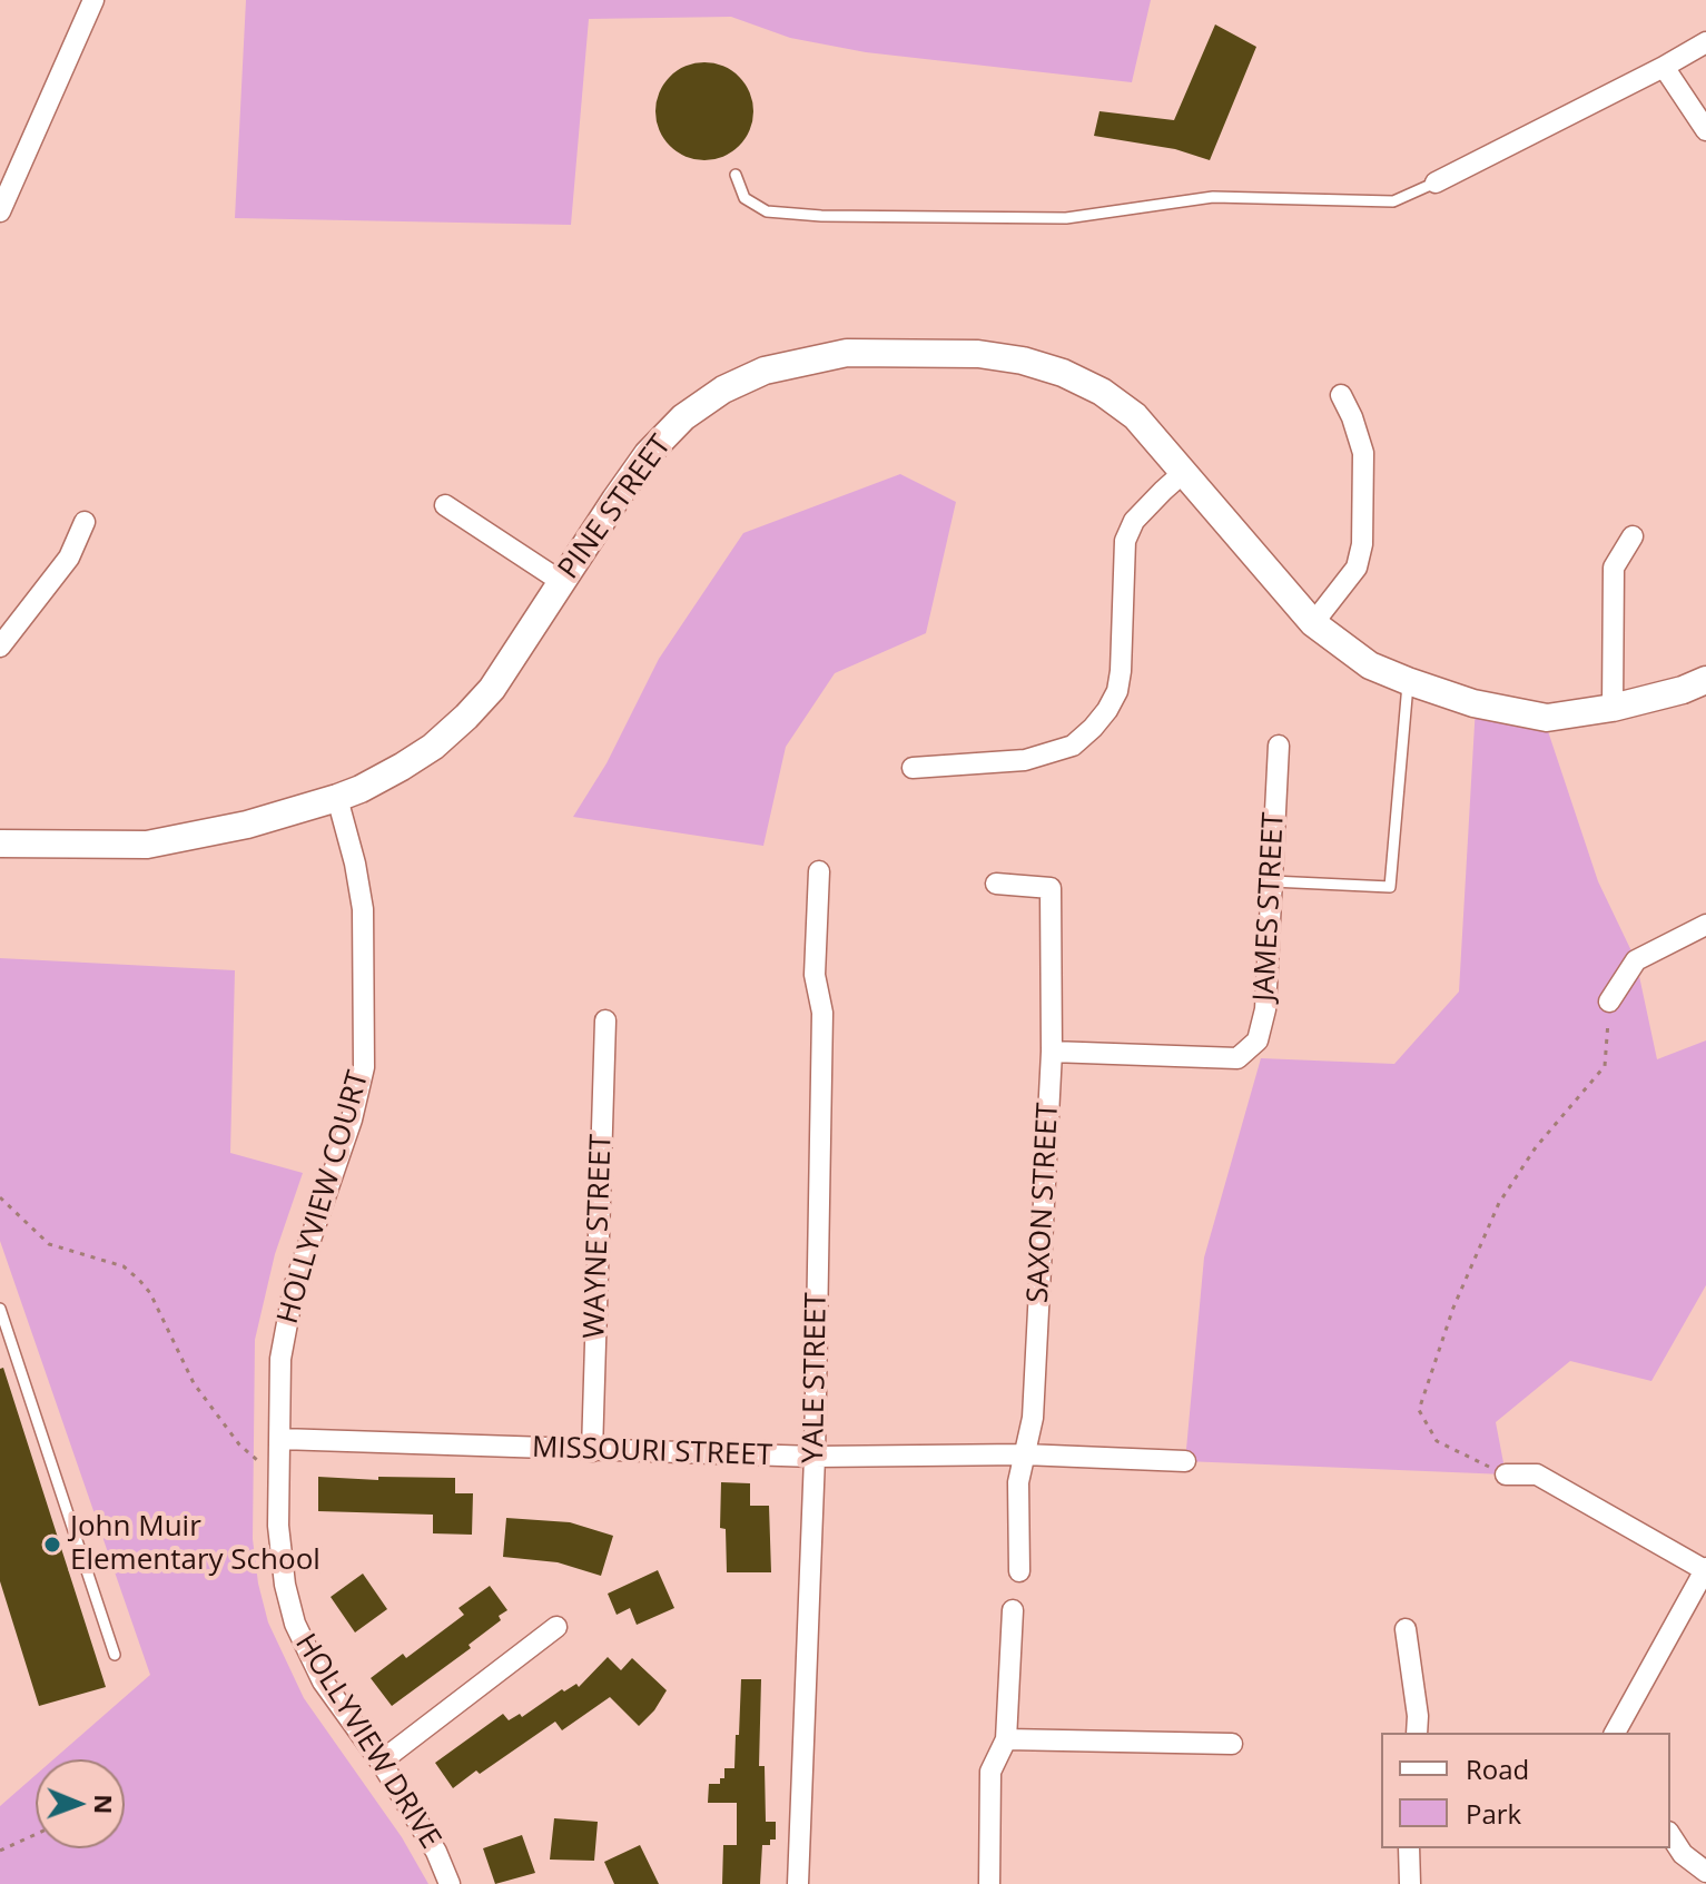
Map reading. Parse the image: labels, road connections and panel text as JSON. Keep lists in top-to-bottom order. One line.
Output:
{"streets":{"street":["PINE STREET","JAMES STREET","HOLLYVIEW COURT","SAXON STREET","WAYNE STREET","YALE STREET","MISSOURI STREET","HOLLYVIEW DRIVE"]},"crossings":[["PINE STREET","HOLLYVIEW COURT"],["JAMES STREET","SAXON STREET"],["HOLLYVIEW COURT","MISSOURI STREET"],["HOLLYVIEW COURT","HOLLYVIEW DRIVE"],["SAXON STREET","MISSOURI STREET"],["WAYNE STREET","MISSOURI STREET"],["YALE STREET","MISSOURI STREET"],["MISSOURI STREET","HOLLYVIEW DRIVE"]],"places":["John Muir Elementary School"],"legend":["Road","Park"],"north":"right"}
